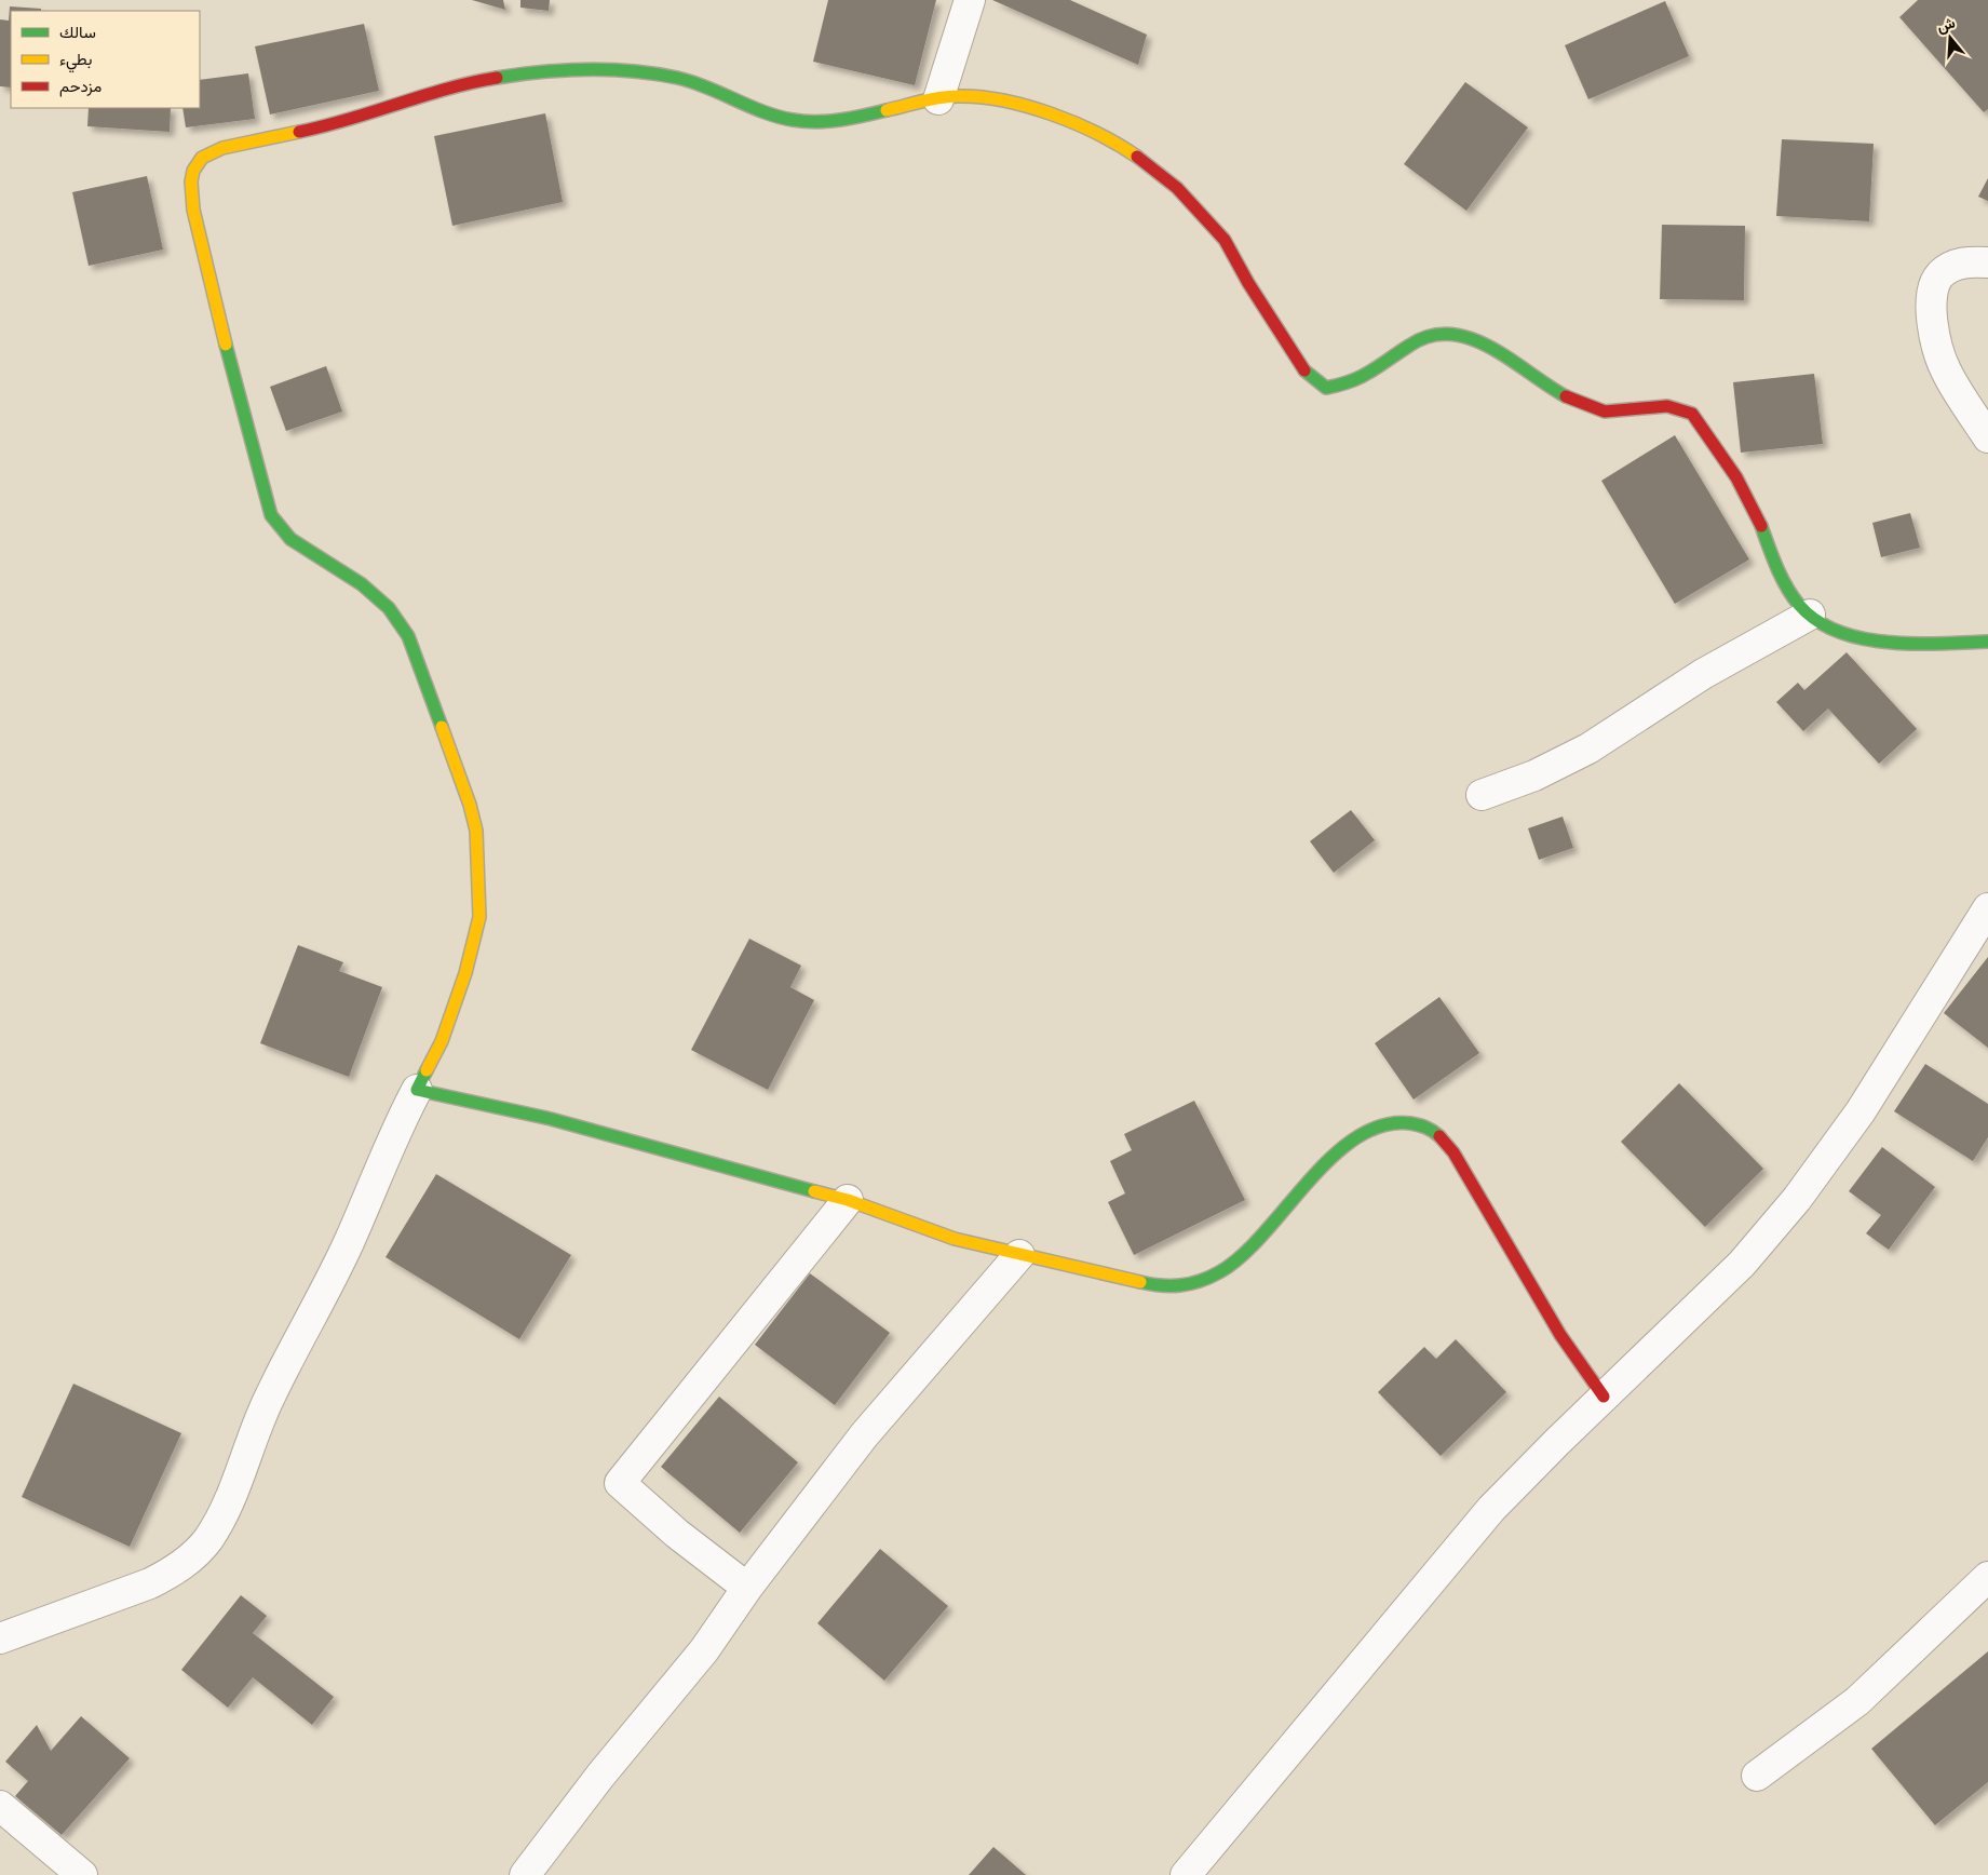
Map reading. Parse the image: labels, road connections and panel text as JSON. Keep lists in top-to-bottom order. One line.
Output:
{"legend":["سالك","بطيء","مزدحم"],"north":"top"}
